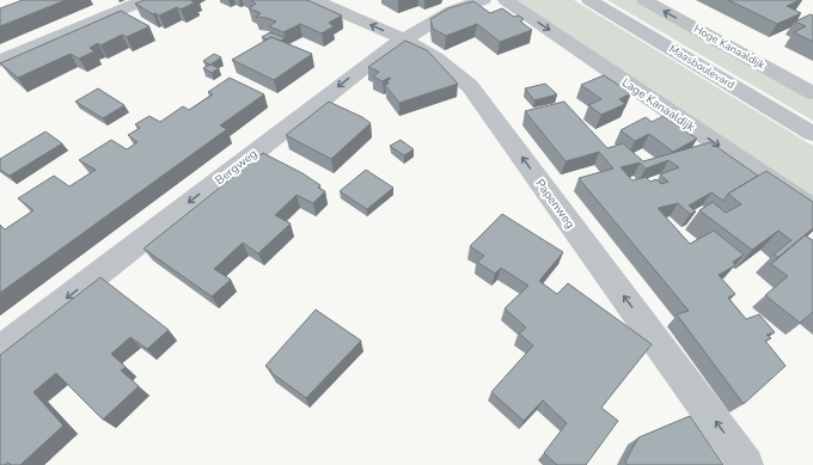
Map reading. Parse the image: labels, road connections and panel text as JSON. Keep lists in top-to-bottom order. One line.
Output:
{"streets":{"street":["Hoge Kanaaldijk","Maasboulevard","Lage Kanaaldijk","Bergweg","Papenweg"]},"crossings":[["Bergweg","Papenweg"]],"one_way":["Hoge Kanaaldijk","Lage Kanaaldijk","Papenweg"]}
